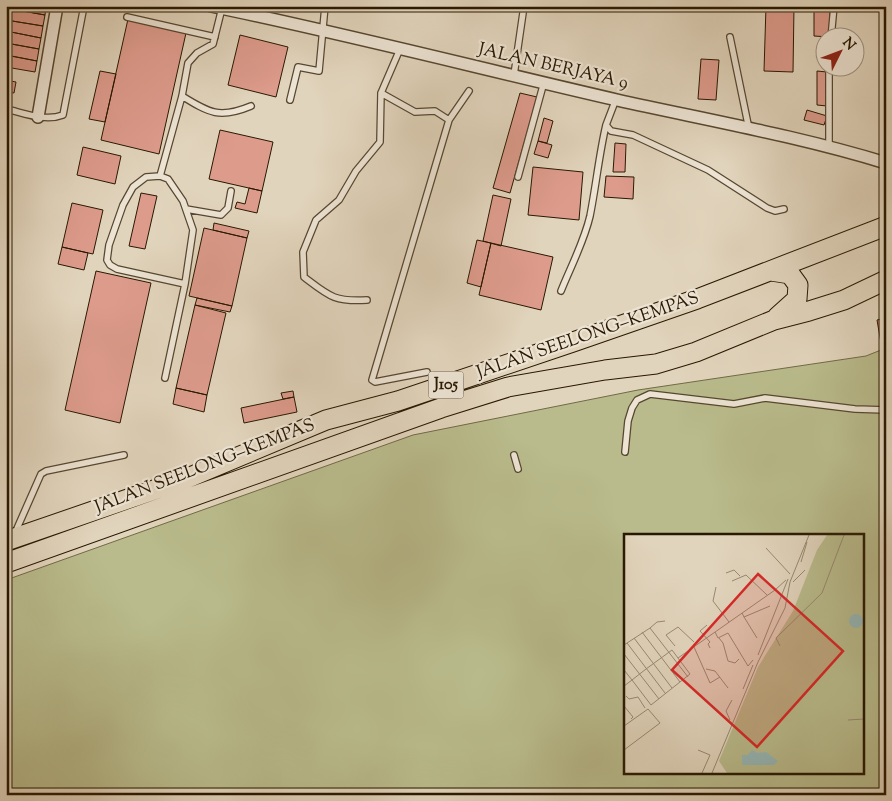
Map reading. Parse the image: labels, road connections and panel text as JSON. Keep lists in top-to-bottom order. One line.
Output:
{"streets":{"main road":["JALAN SEELONG–KEMPAS","J105"],"street":["JALAN BERJAYA 9"]},"north":"top right"}
